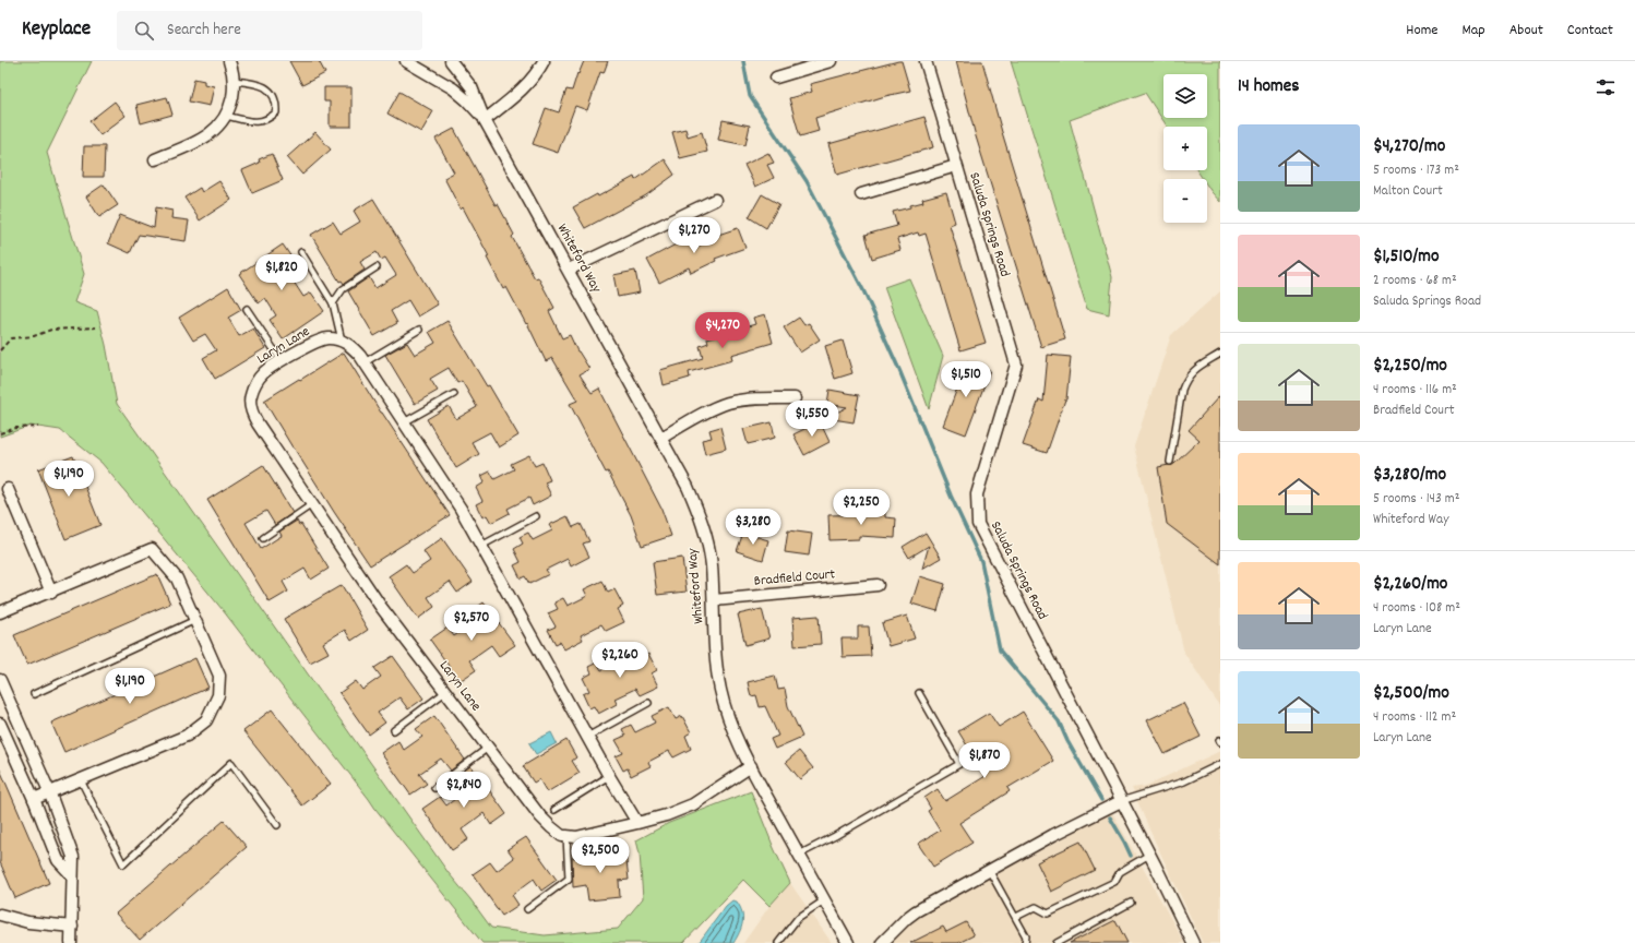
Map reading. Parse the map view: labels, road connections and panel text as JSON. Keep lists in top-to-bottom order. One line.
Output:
{"streets":{"street":["Saluda Springs Road","Whiteford Way","Laryn Lane","Bradfield Court"]},"crossings":[["Whiteford Way","Bradfield Court"]],"page":{"header":"Keyplace","search":"Search here","nav":["Home","Map","About","Contact"],"heading":"14 homes","map_buttons":["+","−"],"list":[{"name":"$4,270/mo","note":"5 rooms · 173 m² · Malton Court"},{"name":"$1,510/mo","note":"2 rooms · 68 m² · Saluda Springs Road"},{"name":"$2,250/mo","note":"4 rooms · 116 m² · Bradfield Court"},{"name":"$3,280/mo","note":"5 rooms · 143 m² · Whiteford Way"},{"name":"$2,260/mo","note":"4 rooms · 108 m² · Laryn Lane"},{"name":"$2,500/mo","note":"4 rooms · 112 m² · Laryn Lane"}],"price":["$1,270","$1,820","$4,270","$1,510","$1,550","$1,190","$2,250","$3,280","$2,570","$2,260","$1,190","$1,870","$2,840","$2,500"]}}
